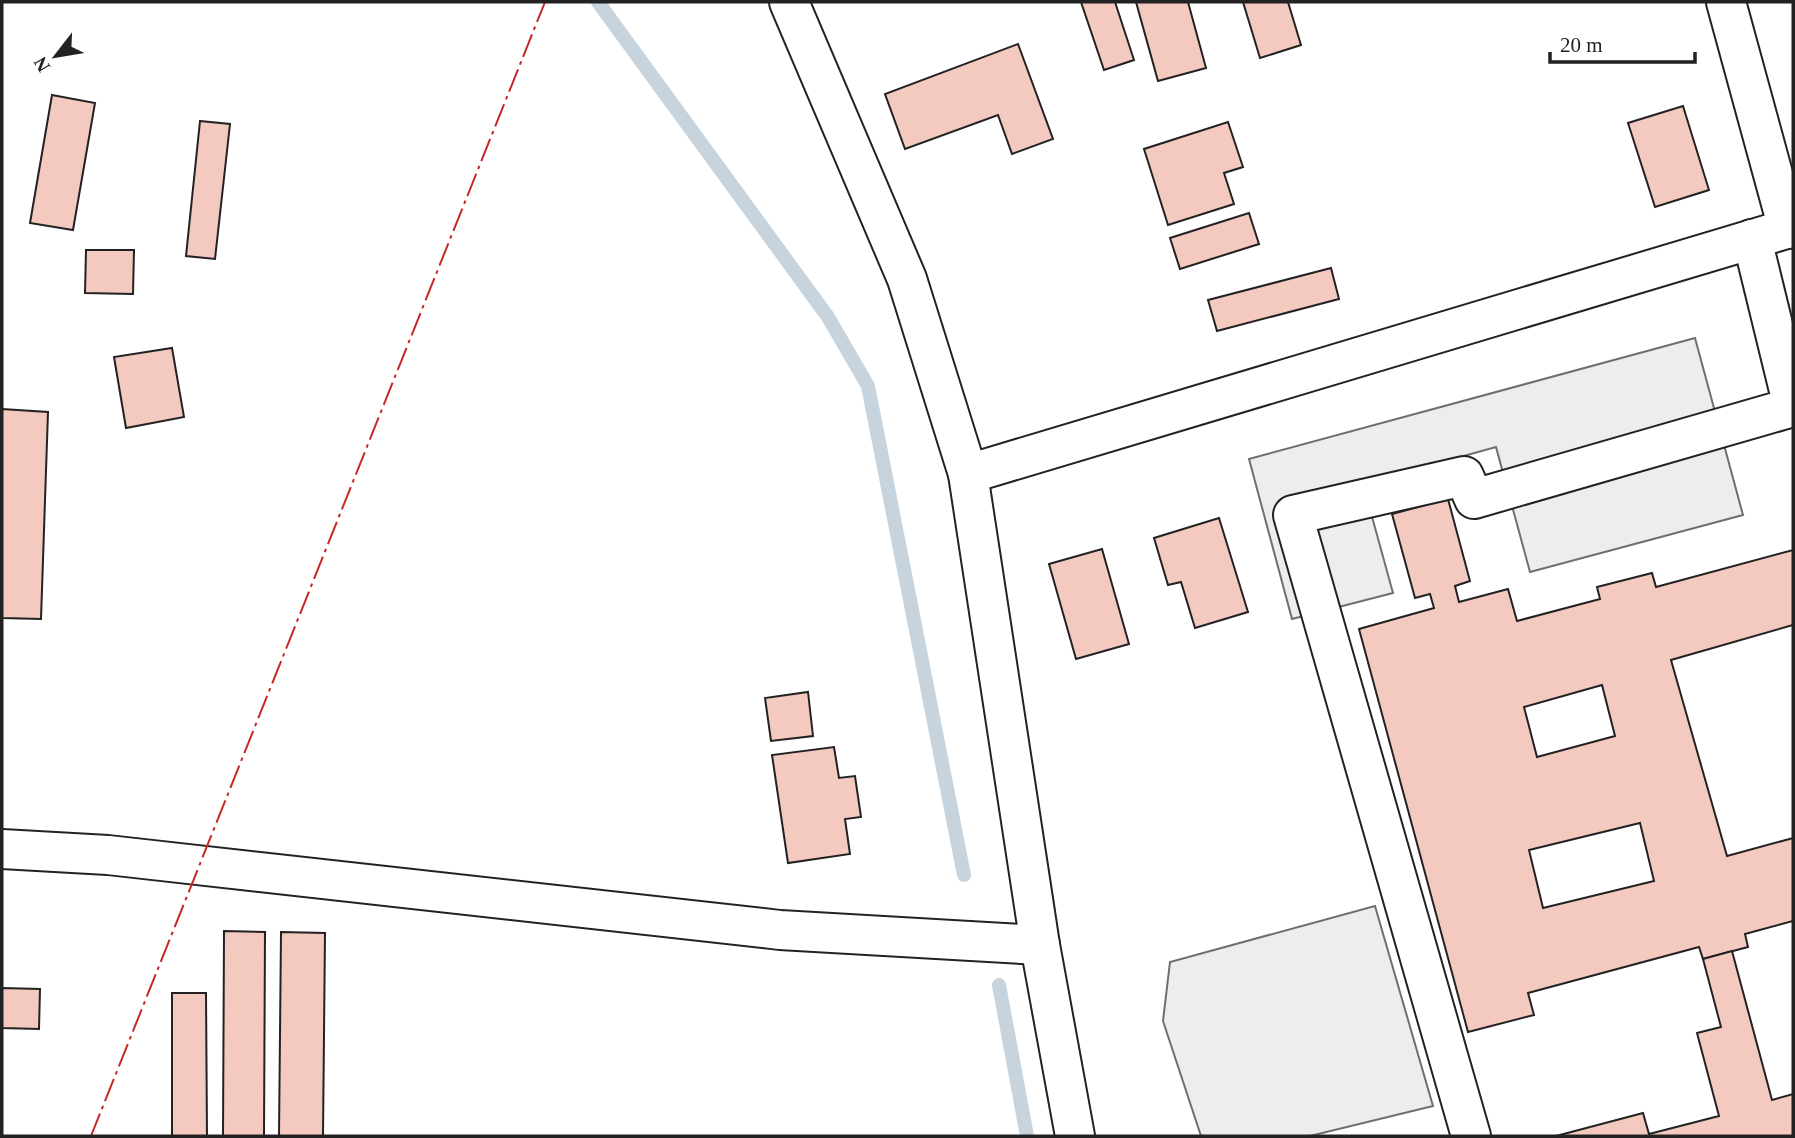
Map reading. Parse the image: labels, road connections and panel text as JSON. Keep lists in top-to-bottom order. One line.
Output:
{"scale_bar":"20 m","north":"bottom left"}
